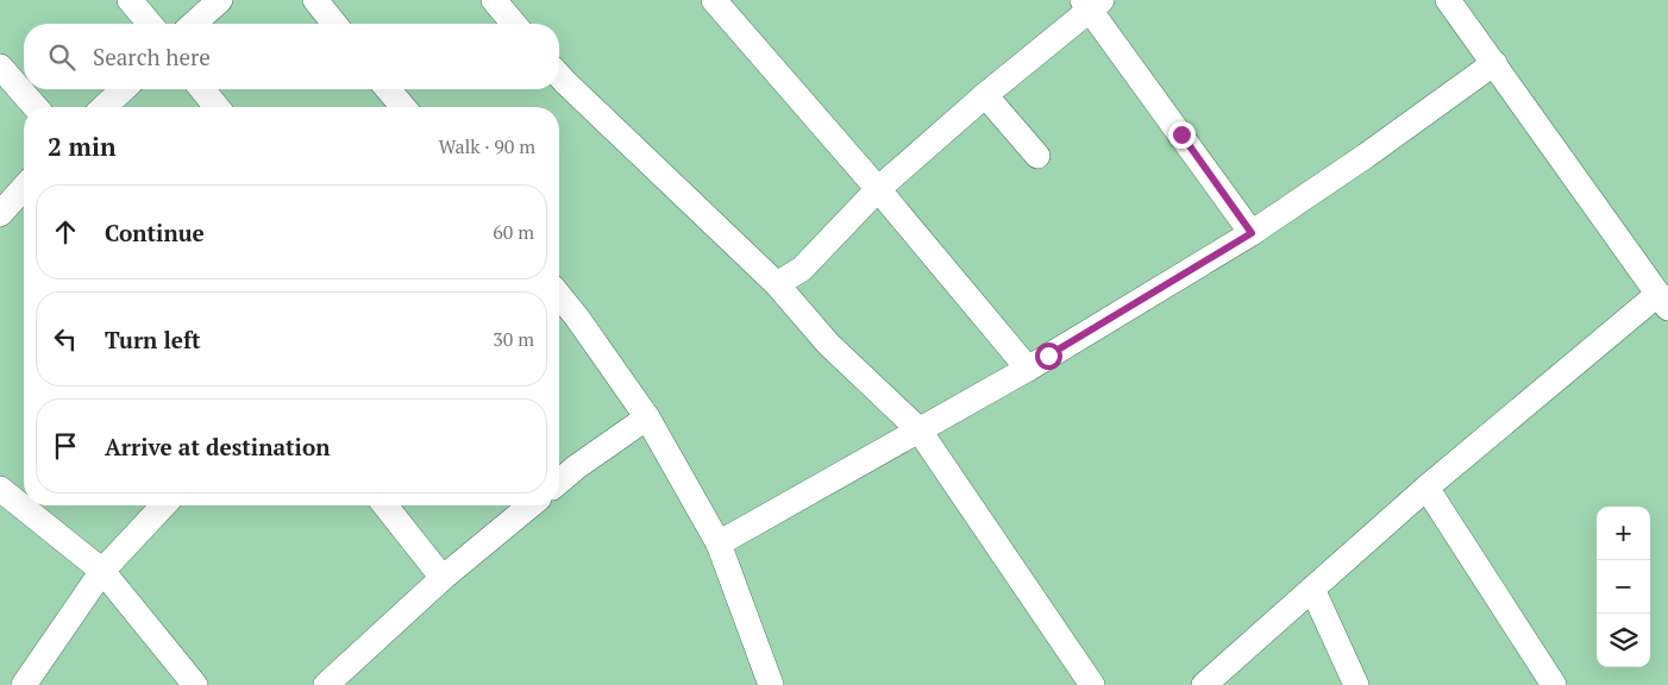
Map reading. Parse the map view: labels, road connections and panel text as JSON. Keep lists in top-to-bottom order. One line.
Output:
{"page":{"search":"Search here","heading":["2 min","Walk · 90 m"],"list":[["Continue","60 m"],["Turn left","30 m"],"Arrive at destination"],"map_buttons":["+","−"]}}
